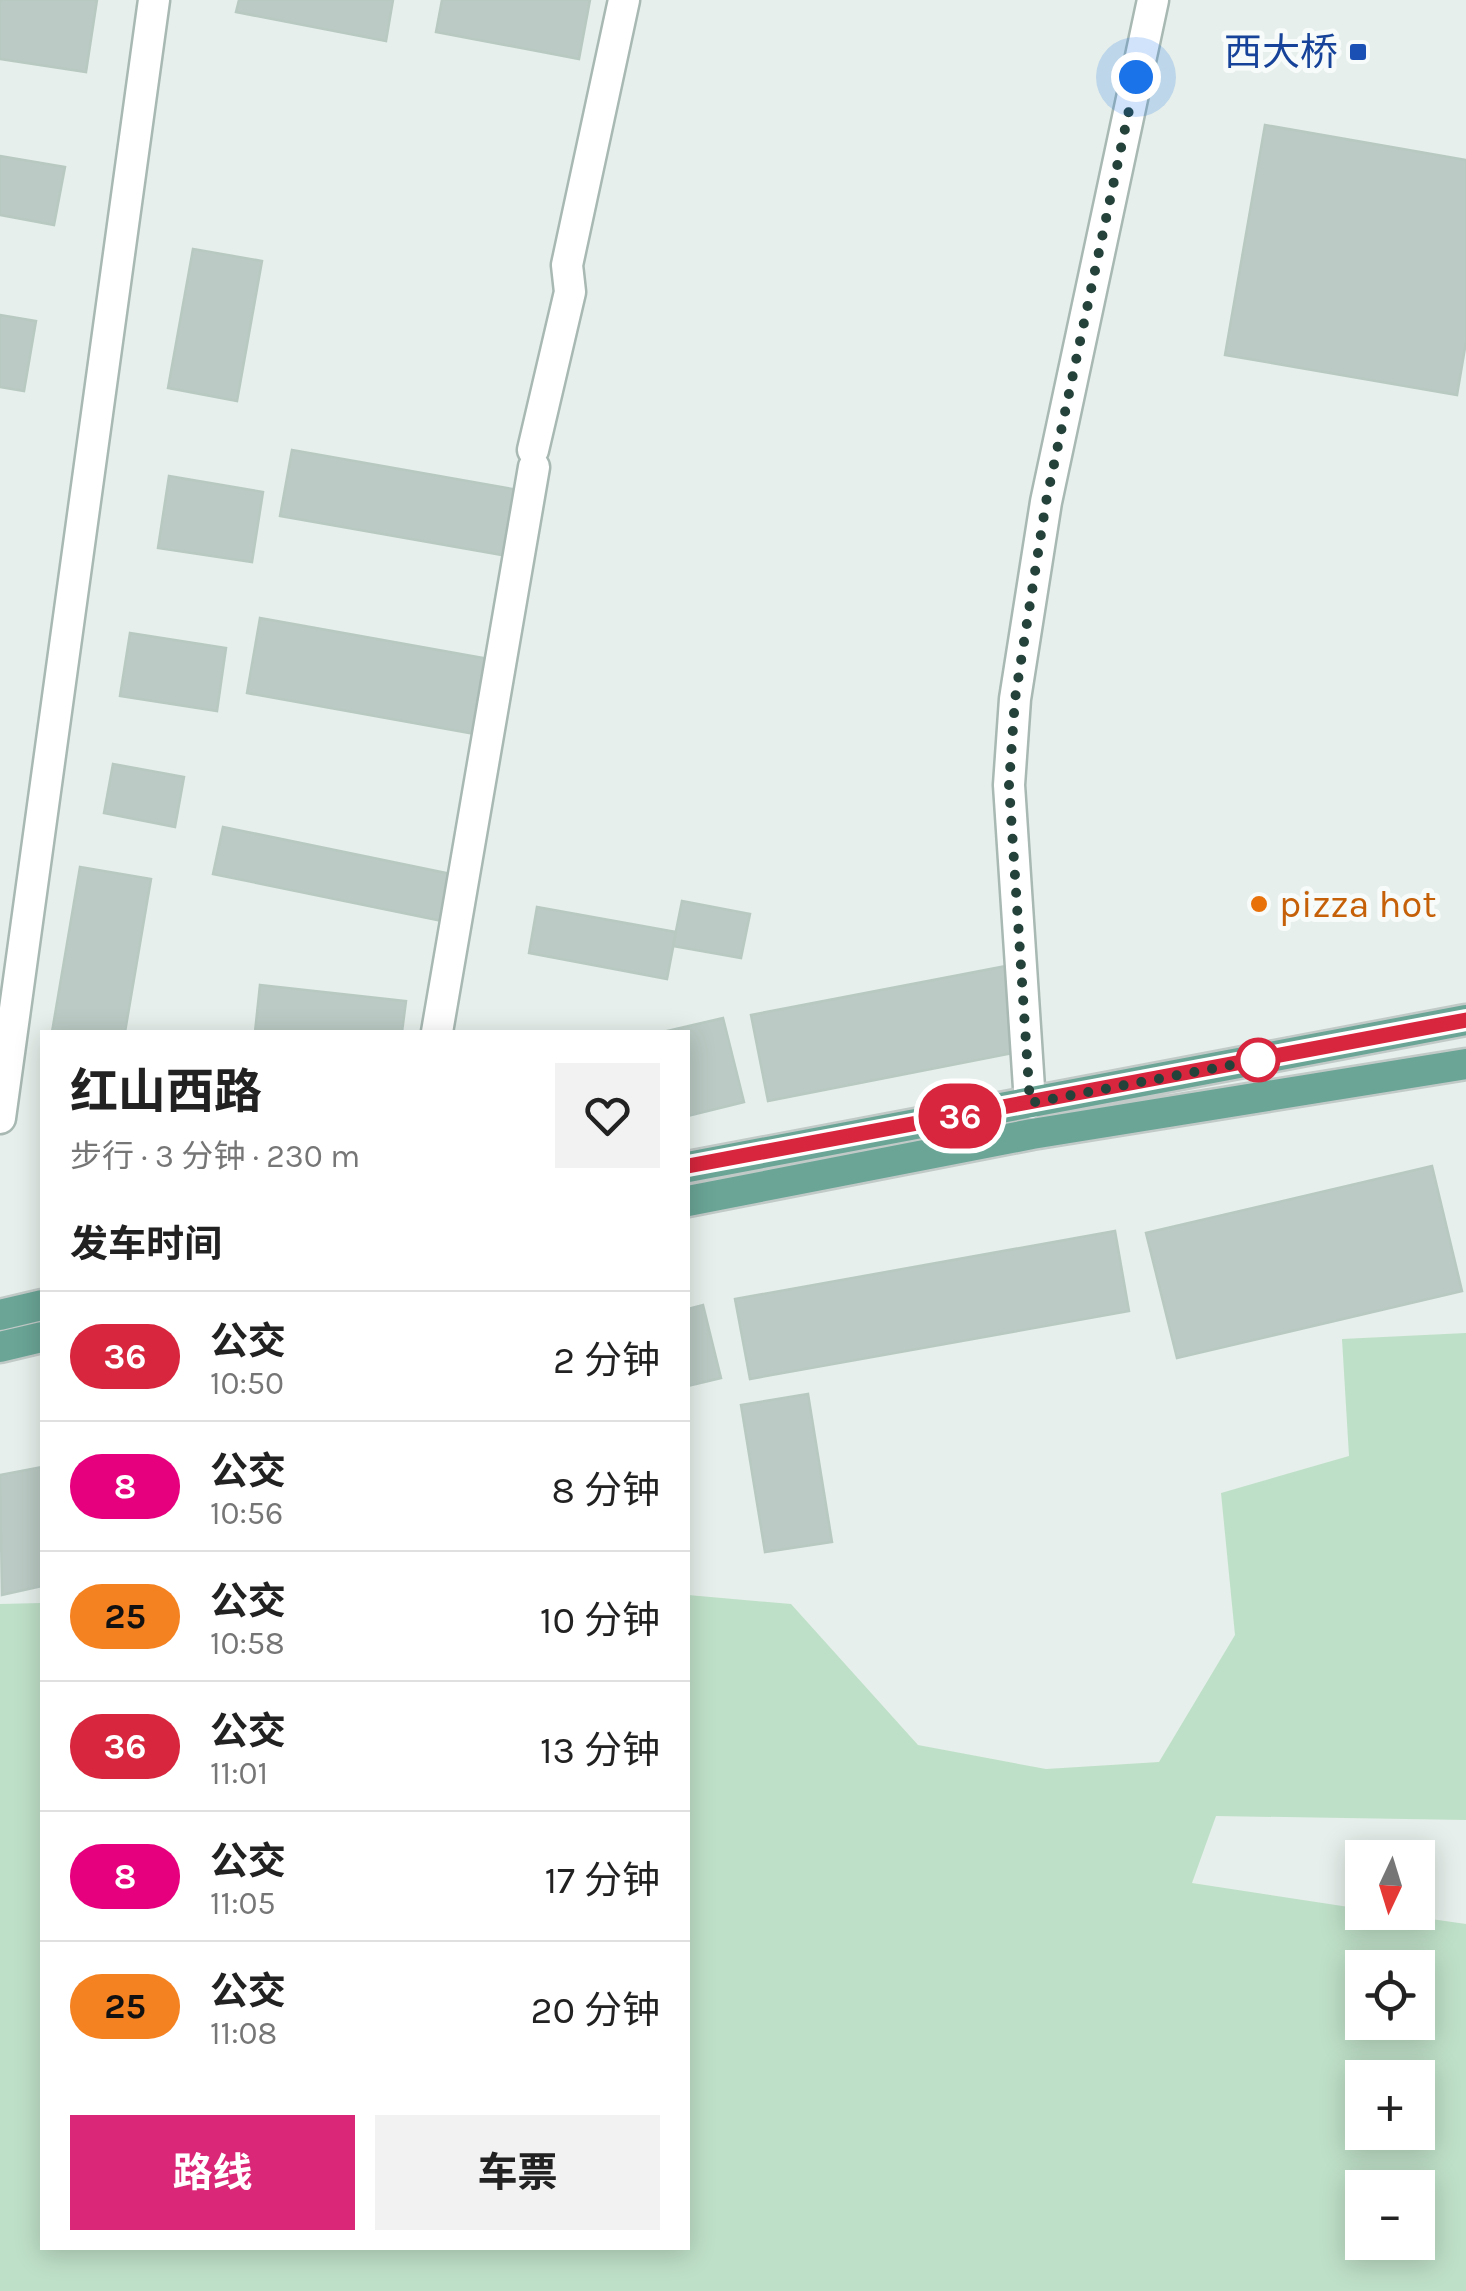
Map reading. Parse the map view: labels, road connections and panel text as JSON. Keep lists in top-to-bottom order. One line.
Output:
{"places":{"transit":["西大桥"],"other":["pizza hot"]},"lines":["bus line 36"],"north":"bottom","page":{"on_map":"36","heading":[["红山西路","步行 · 3 分钟 · 230 m"],"发车时间"],"list":[{"mark":"36","name":"公交","note":"10:50","value":"2 分钟"},{"mark":"8","name":"公交","note":"10:56","value":"8 分钟"},{"mark":"25","name":"公交","note":"10:58","value":"10 分钟"},{"mark":"36","name":"公交","note":"11:01","value":"13 分钟"},{"mark":"8","name":"公交","note":"11:05","value":"17 分钟"},{"mark":"25","name":"公交","note":"11:08","value":"20 分钟"}],"map_buttons":["+","−"],"buttons":["路线","车票"]}}
